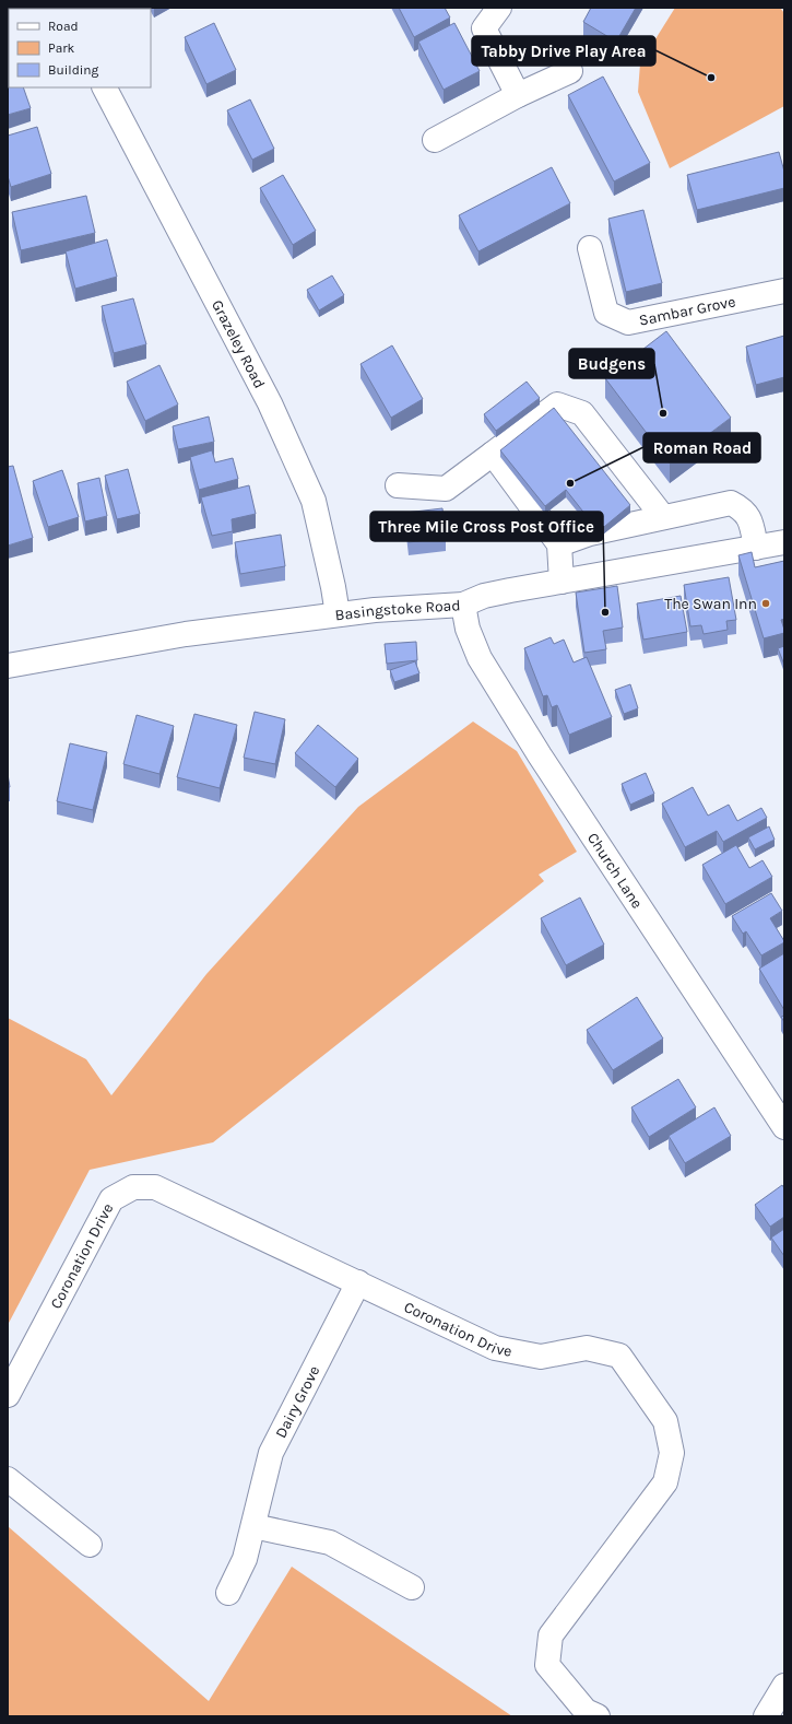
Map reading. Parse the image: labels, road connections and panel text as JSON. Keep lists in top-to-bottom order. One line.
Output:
{"streets":{"street":["Sambar Grove","Grazeley Road","Basingstoke Road","Church Lane","Coronation Drive","Dairy Grove"]},"crossings":[["Grazeley Road","Basingstoke Road"],["Basingstoke Road","Church Lane"],["Coronation Drive","Dairy Grove"]],"places":["Tabby Drive Play Area","Budgens","Roman Road","The Swan Inn","Three Mile Cross Post Office"],"legend":["Road","Park","Building"]}
